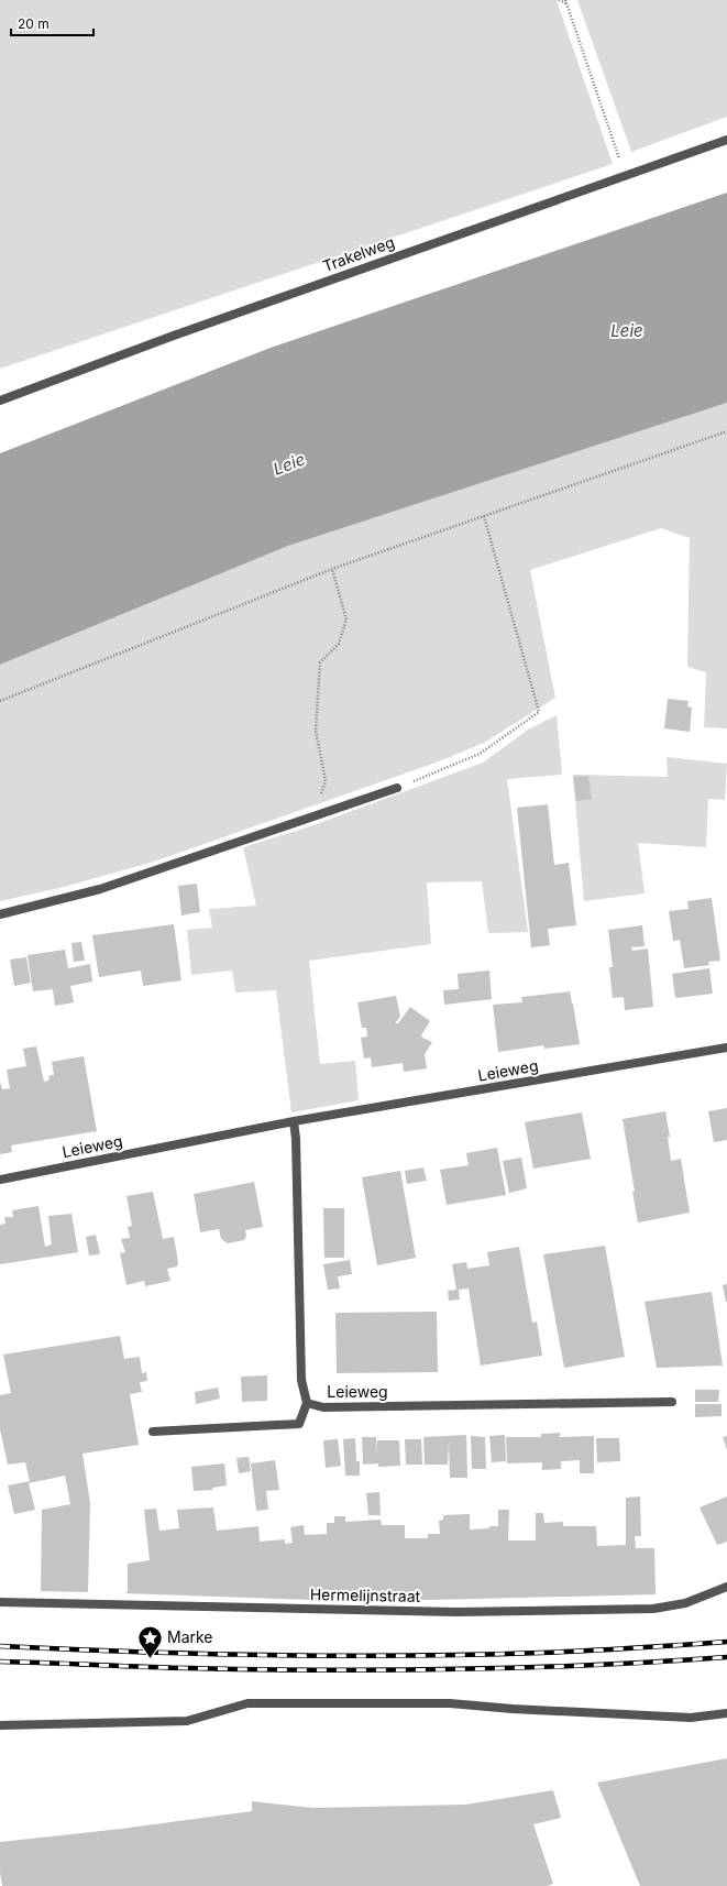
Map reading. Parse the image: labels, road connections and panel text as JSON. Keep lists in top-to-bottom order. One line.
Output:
{"streets":{"street":["Trakelweg","Leieweg","Hermelijnstraat"]},"water":["Leie"],"places":{"place":["Marke"]},"scale_bar":"20 m"}
